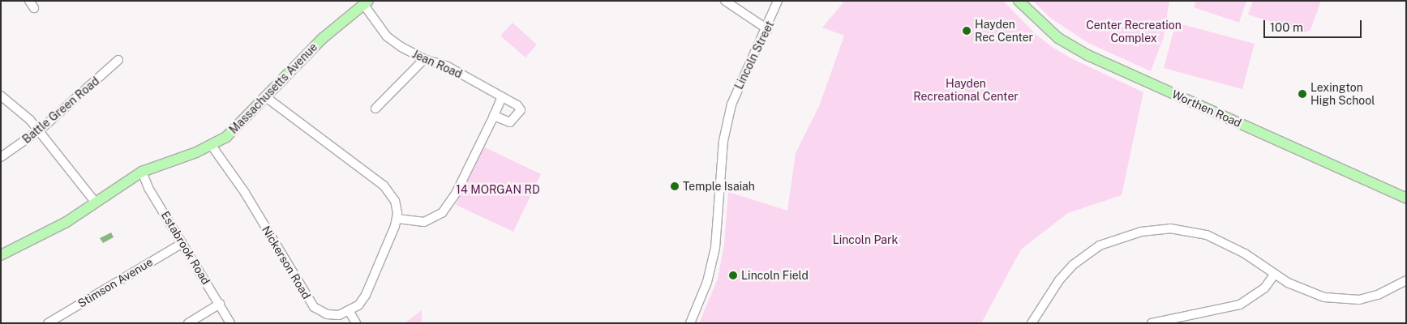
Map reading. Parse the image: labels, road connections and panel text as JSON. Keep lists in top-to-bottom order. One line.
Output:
{"streets":{"main road":["Massachusetts Avenue","Worthen Road"],"street":["Lincoln Street","Jean Road","Battle Green Road","Estabrook Road","Nickerson Road","Stimson Avenue"]},"crossings":[["Jean Road","Massachusetts Avenue"],["Massachusetts Avenue","Estabrook Road"],["Massachusetts Avenue","Nickerson Road"],["Estabrook Road","Stimson Avenue"]],"parks":["Center Recreation Complex","Hayden Recreational Center","14 MORGAN RD","Lincoln Park"],"places":["Hayden Rec Center","Lexington High School","Temple Isaiah","Lincoln Field"],"scale_bar":"100 m"}
